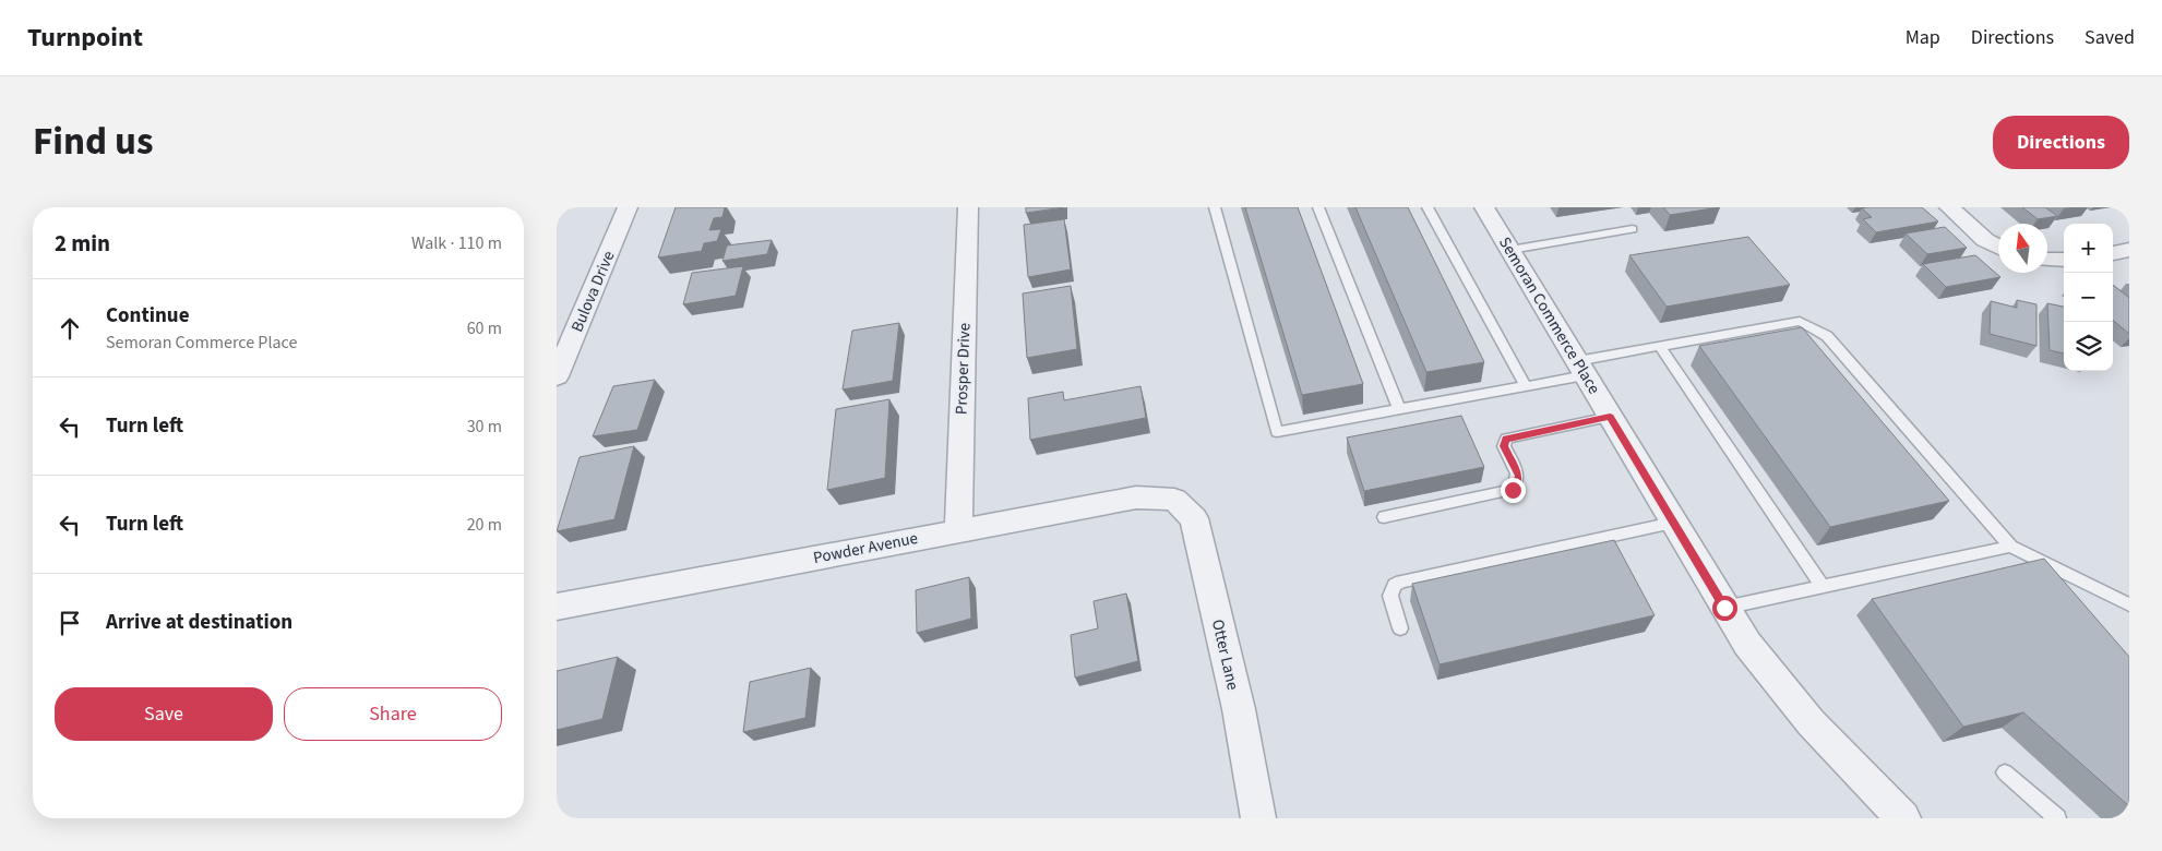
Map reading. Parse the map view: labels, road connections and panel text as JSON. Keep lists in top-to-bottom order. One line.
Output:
{"streets":{"street":["Bulova Drive","Semoran Commerce Place","Prosper Drive","Powder Avenue","Otter Lane"]},"crossings":[["Prosper Drive","Powder Avenue"],["Powder Avenue","Otter Lane"]],"north":"top","page":{"header":"Turnpoint","nav":["Map","Directions","Saved"],"title":"Find us","buttons":["Directions",["Save","Share"]],"heading":["2 min","Walk · 110 m"],"map_buttons":["+","−"],"list":[["Continue","Semoran Commerce Place","60 m"],["Turn left","30 m"],["Turn left","20 m"],"Arrive at destination"]}}
